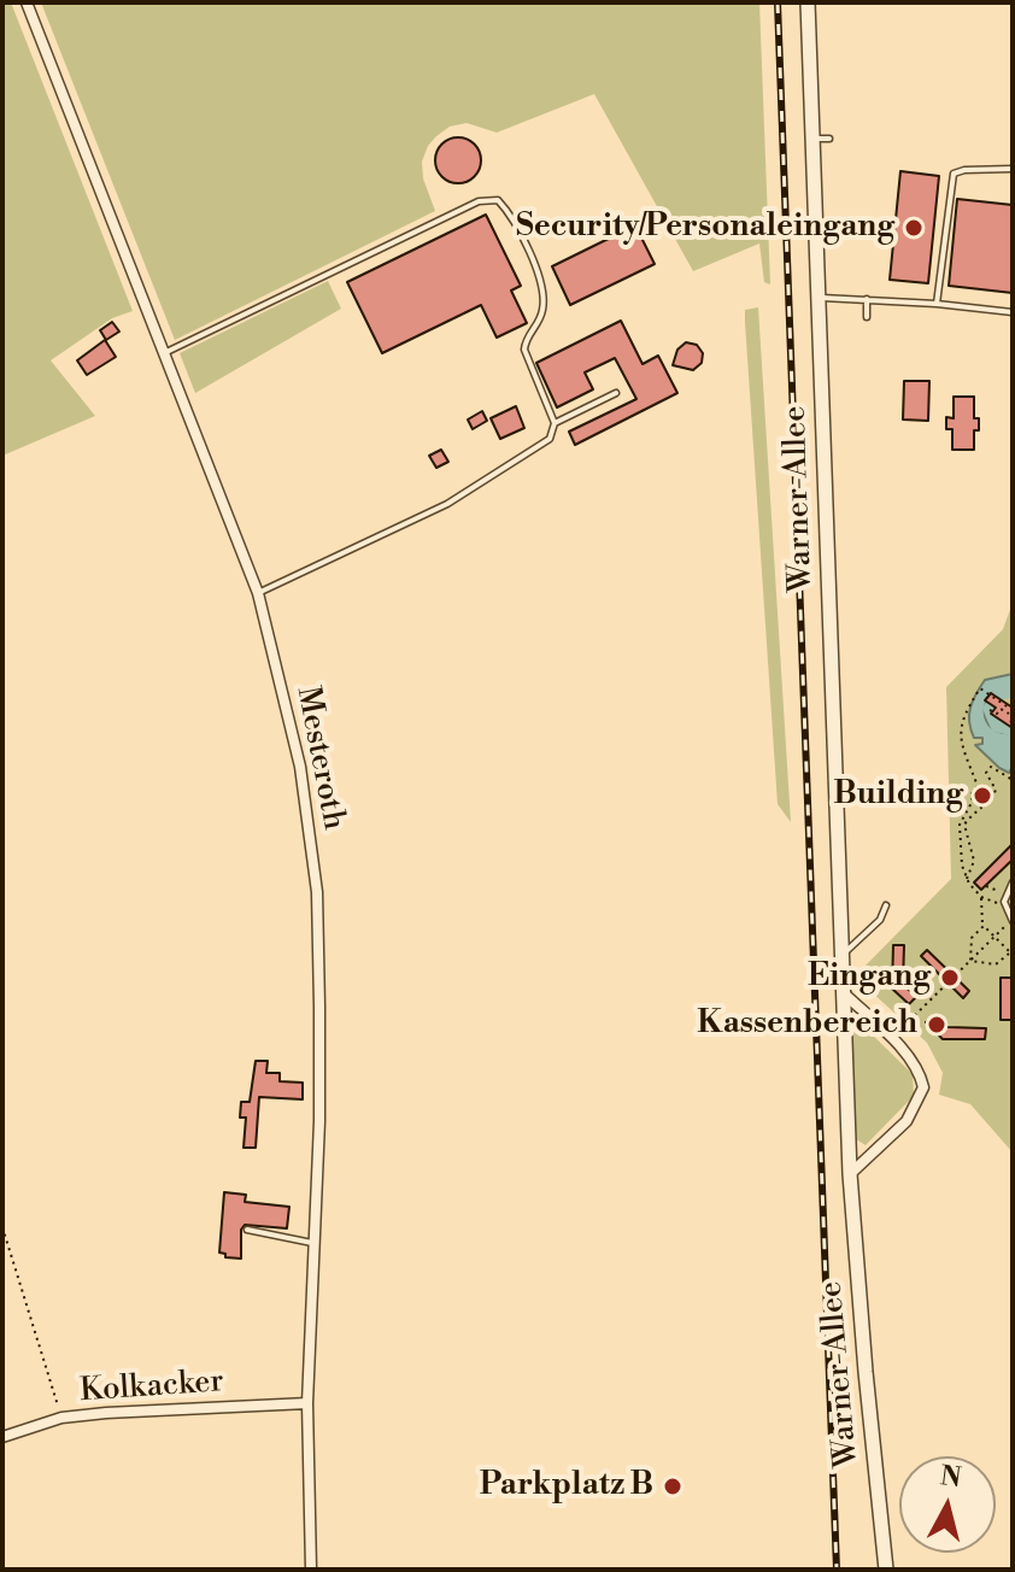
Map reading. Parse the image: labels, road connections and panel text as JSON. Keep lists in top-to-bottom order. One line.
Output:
{"streets":{"street":["Warner-Allee","Mesteroth","Kolkacker"]},"crossings":[["Mesteroth","Kolkacker"]],"places":["Security/Personaleingang","Building","Eingang","Kassenbereich","Parkplatz B"],"north":"top"}
